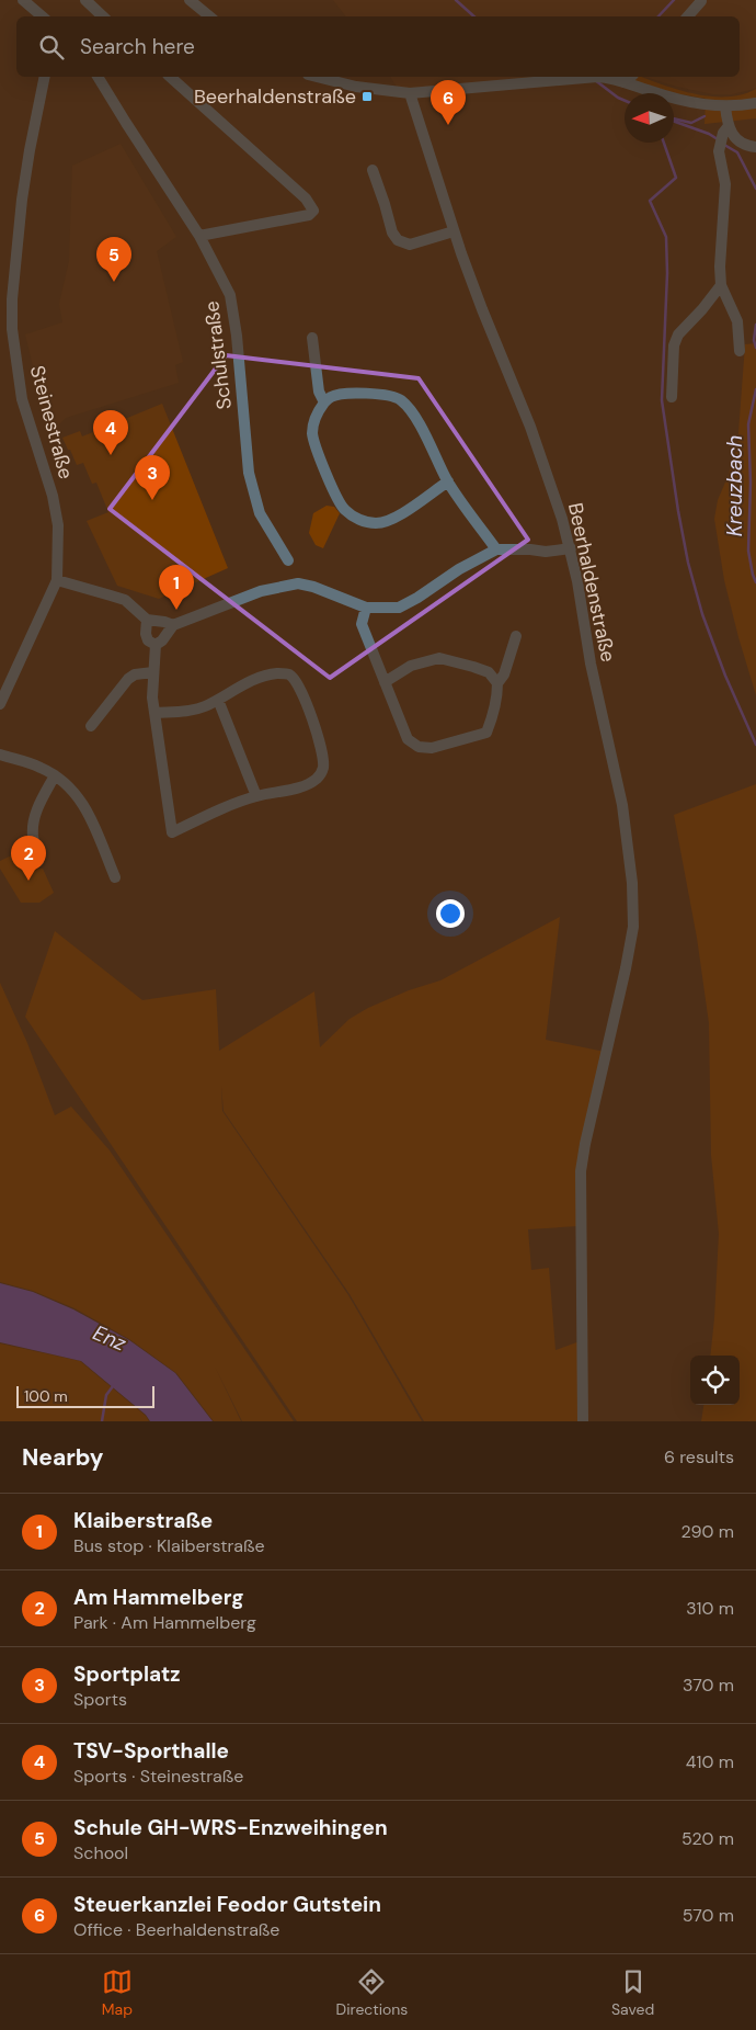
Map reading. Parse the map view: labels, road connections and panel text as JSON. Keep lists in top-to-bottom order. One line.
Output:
{"streets":{"street":["Schulstraße","Steinestraße","Beerhaldenstraße"]},"water":["Kreuzbach","Enz"],"places":{"transit":["Beerhaldenstraße"]},"scale_bar":"100 m","north":"left","page":{"search":"Search here","pins":["6","5","4","3","1","2"],"scale":"100 m","heading":["Nearby","6 results"],"list":[{"mark":"1","name":"Klaiberstraße","note":"Bus stop · Klaiberstraße","value":"290 m"},{"mark":"2","name":"Am Hammelberg","note":"Park · Am Hammelberg","value":"310 m"},{"mark":"3","name":"Sportplatz","note":"Sports","value":"370 m"},{"mark":"4","name":"TSV-Sporthalle","note":"Sports · Steinestraße","value":"410 m"},{"mark":"5","name":"Schule GH-WRS-Enzweihingen","note":"School","value":"520 m"},{"mark":"6","name":"Steuerkanzlei Feodor Gutstein","note":"Office · Beerhaldenstraße","value":"570 m"}],"nav":["Map","Directions","Saved"]}}
